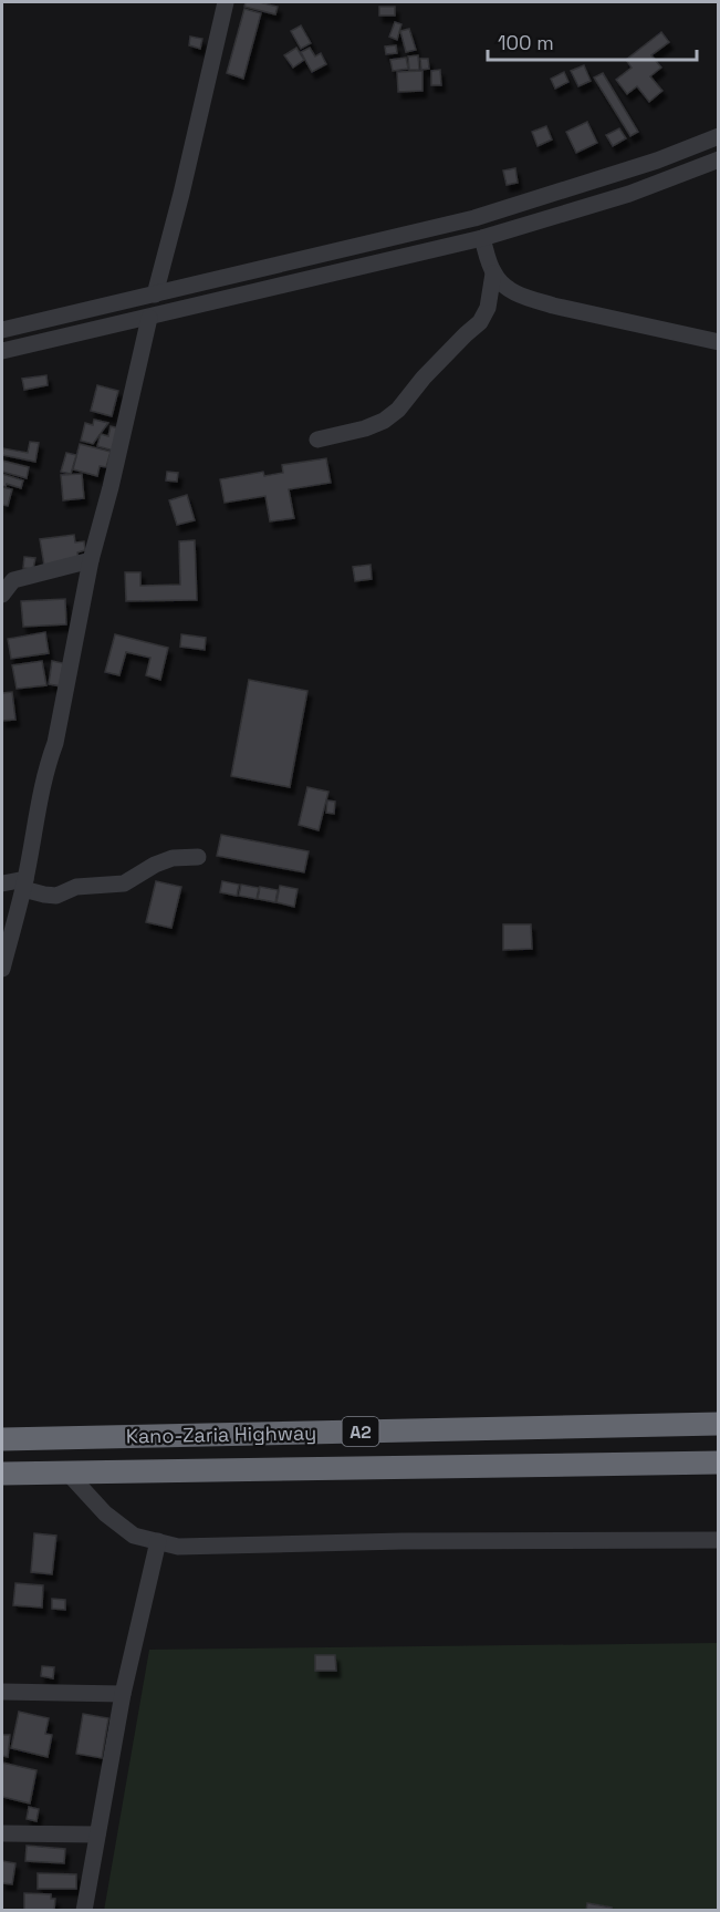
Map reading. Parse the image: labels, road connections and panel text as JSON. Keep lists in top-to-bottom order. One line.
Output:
{"streets":{"highway":["A2","Kano-Zaria Highway"]},"scale_bar":"100 m"}
